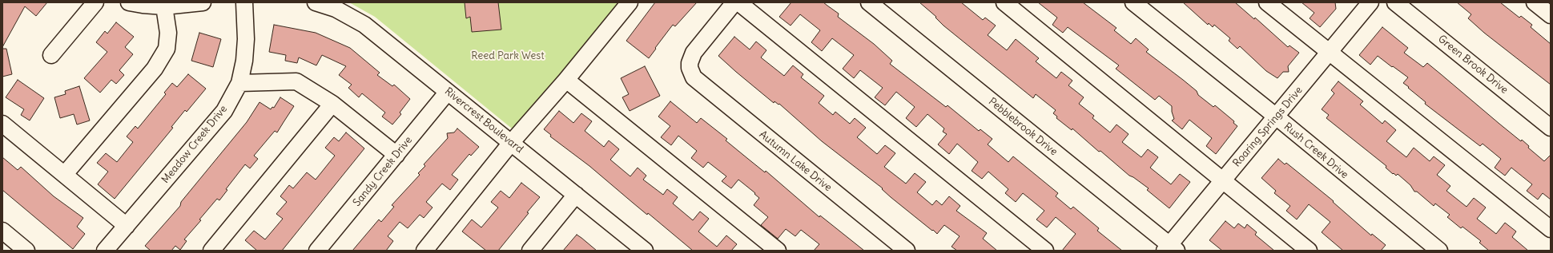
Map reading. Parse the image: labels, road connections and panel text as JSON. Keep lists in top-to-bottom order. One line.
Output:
{"streets":{"street":["Green Brook Drive","Rivercrest Boulevard","Pebblebrook Drive","Roaring Springs Drive","Meadow Creek Drive","Rush Creek Drive","Autumn Lake Drive","Sandy Creek Drive"]},"crossings":[["Rivercrest Boulevard","Sandy Creek Drive"],["Pebblebrook Drive","Roaring Springs Drive"],["Roaring Springs Drive","Rush Creek Drive"]],"parks":["Reed Park West"]}
